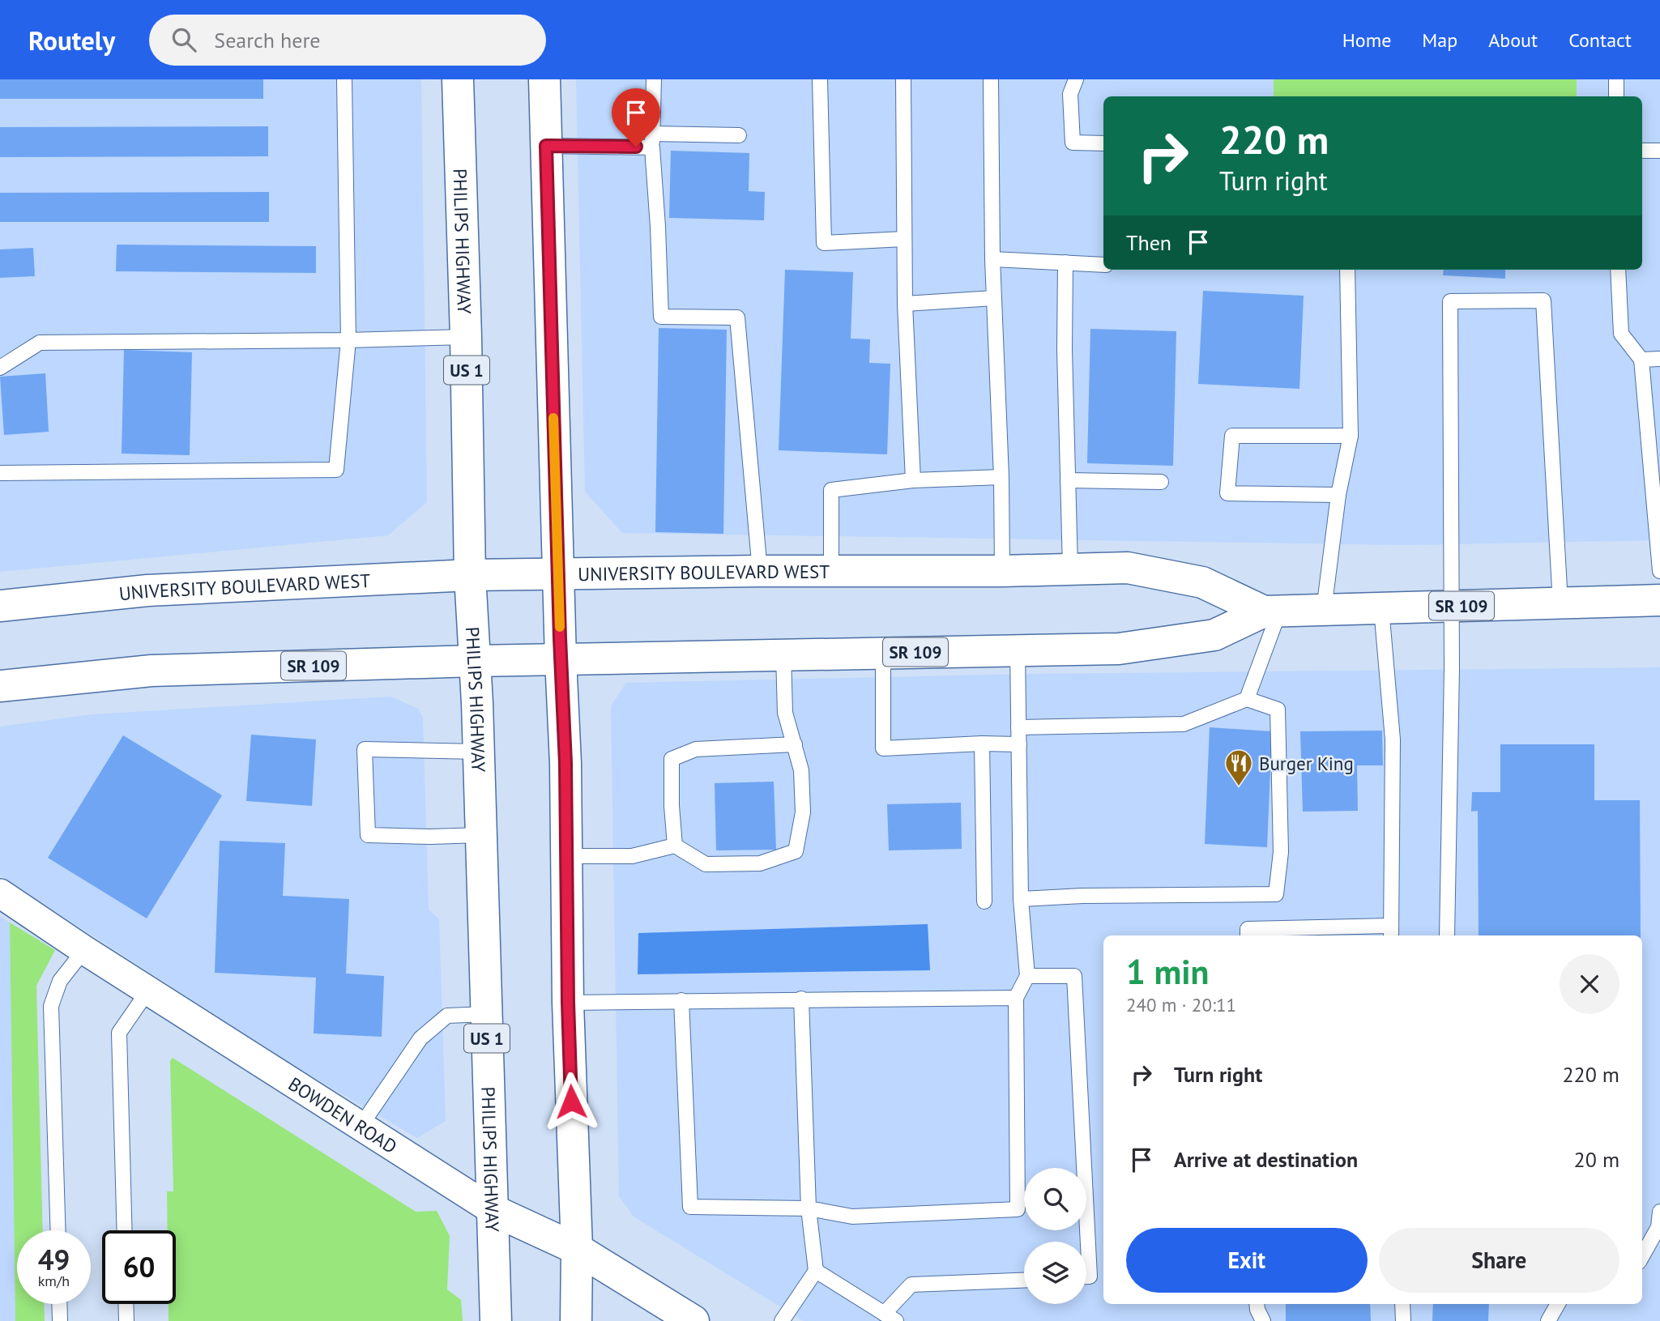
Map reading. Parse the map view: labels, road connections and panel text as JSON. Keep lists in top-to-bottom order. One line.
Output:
{"streets":{"main road":["PHILIPS HIGHWAY","US 1","UNIVERSITY BOULEVARD WEST","SR 109","BOWDEN ROAD"]},"crossings":[["PHILIPS HIGHWAY","UNIVERSITY BOULEVARD WEST"],["PHILIPS HIGHWAY","BOWDEN ROAD"]],"places":{"restaurant":["Burger King"]},"page":{"header":"Routely","search":"Search here","nav":["Home","Map","About","Contact"],"turn":["220 m","Turn right"],"then":"Then","heading":["1 min","240 m · 20:11"],"list":[{"name":"Turn right","value":"220 m"},{"name":"Arrive at destination","value":"20 m"}],"buttons":["Exit","Share"],"speed":"49 km/h","limit":"60"}}
